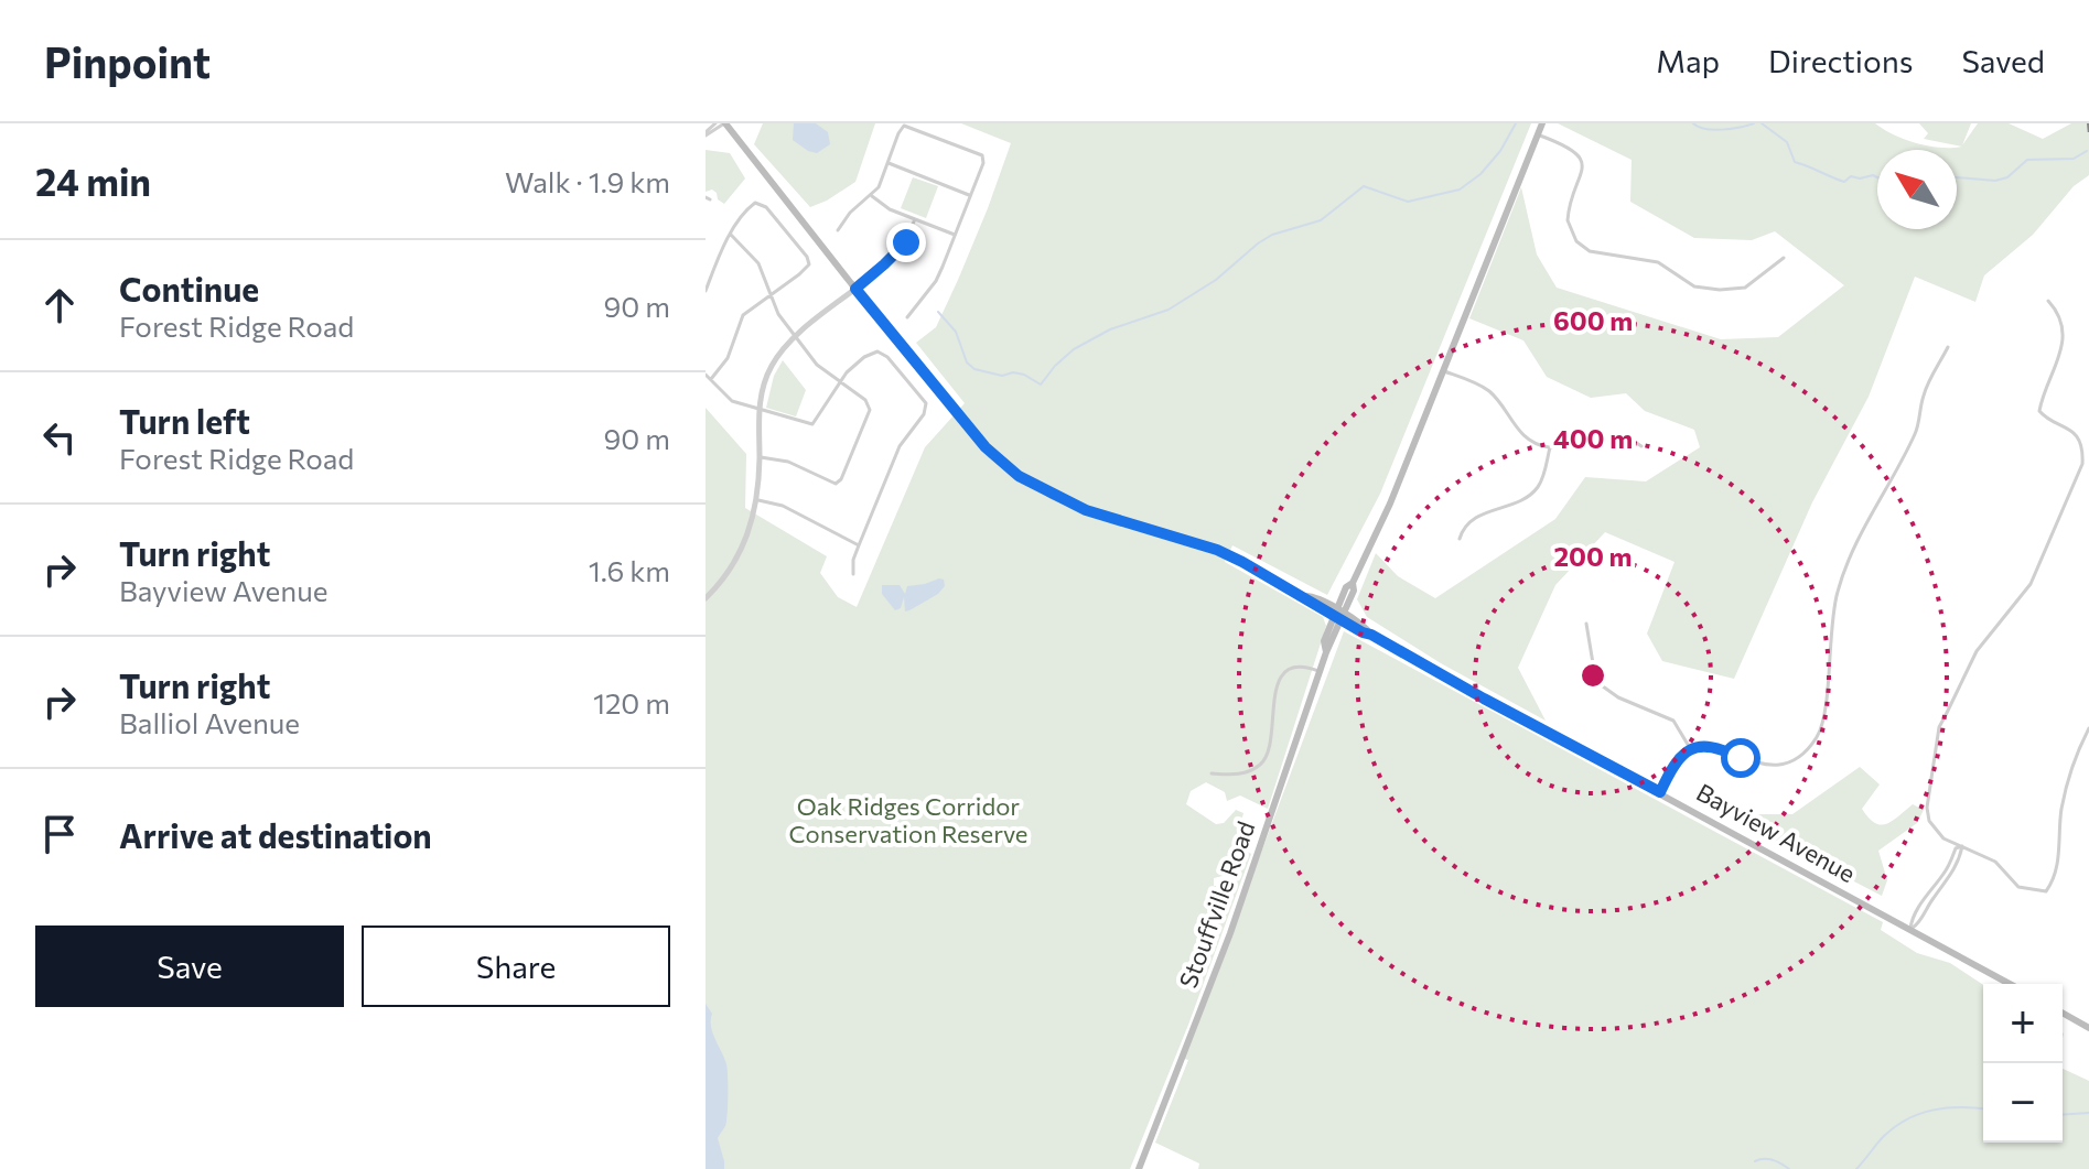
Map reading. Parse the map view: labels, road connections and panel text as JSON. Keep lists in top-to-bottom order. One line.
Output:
{"streets":{"main road":["Bayview Avenue","Stouffville Road"]},"crossings":[["Bayview Avenue","Stouffville Road"]],"parks":["Oak Ridges Corridor Conservation Reserve"],"north":"top left","page":{"header":"Pinpoint","nav":["Map","Directions","Saved"],"heading":["24 min","Walk · 1.9 km"],"list":[["Continue","Forest Ridge Road","90 m"],["Turn left","Forest Ridge Road","90 m"],["Turn right","Bayview Avenue","1.6 km"],["Turn right","Balliol Avenue","120 m"],"Arrive at destination"],"buttons":["Save","Share"],"map_buttons":["+","−"]},"rings":["600 m","400 m","200 m"]}
